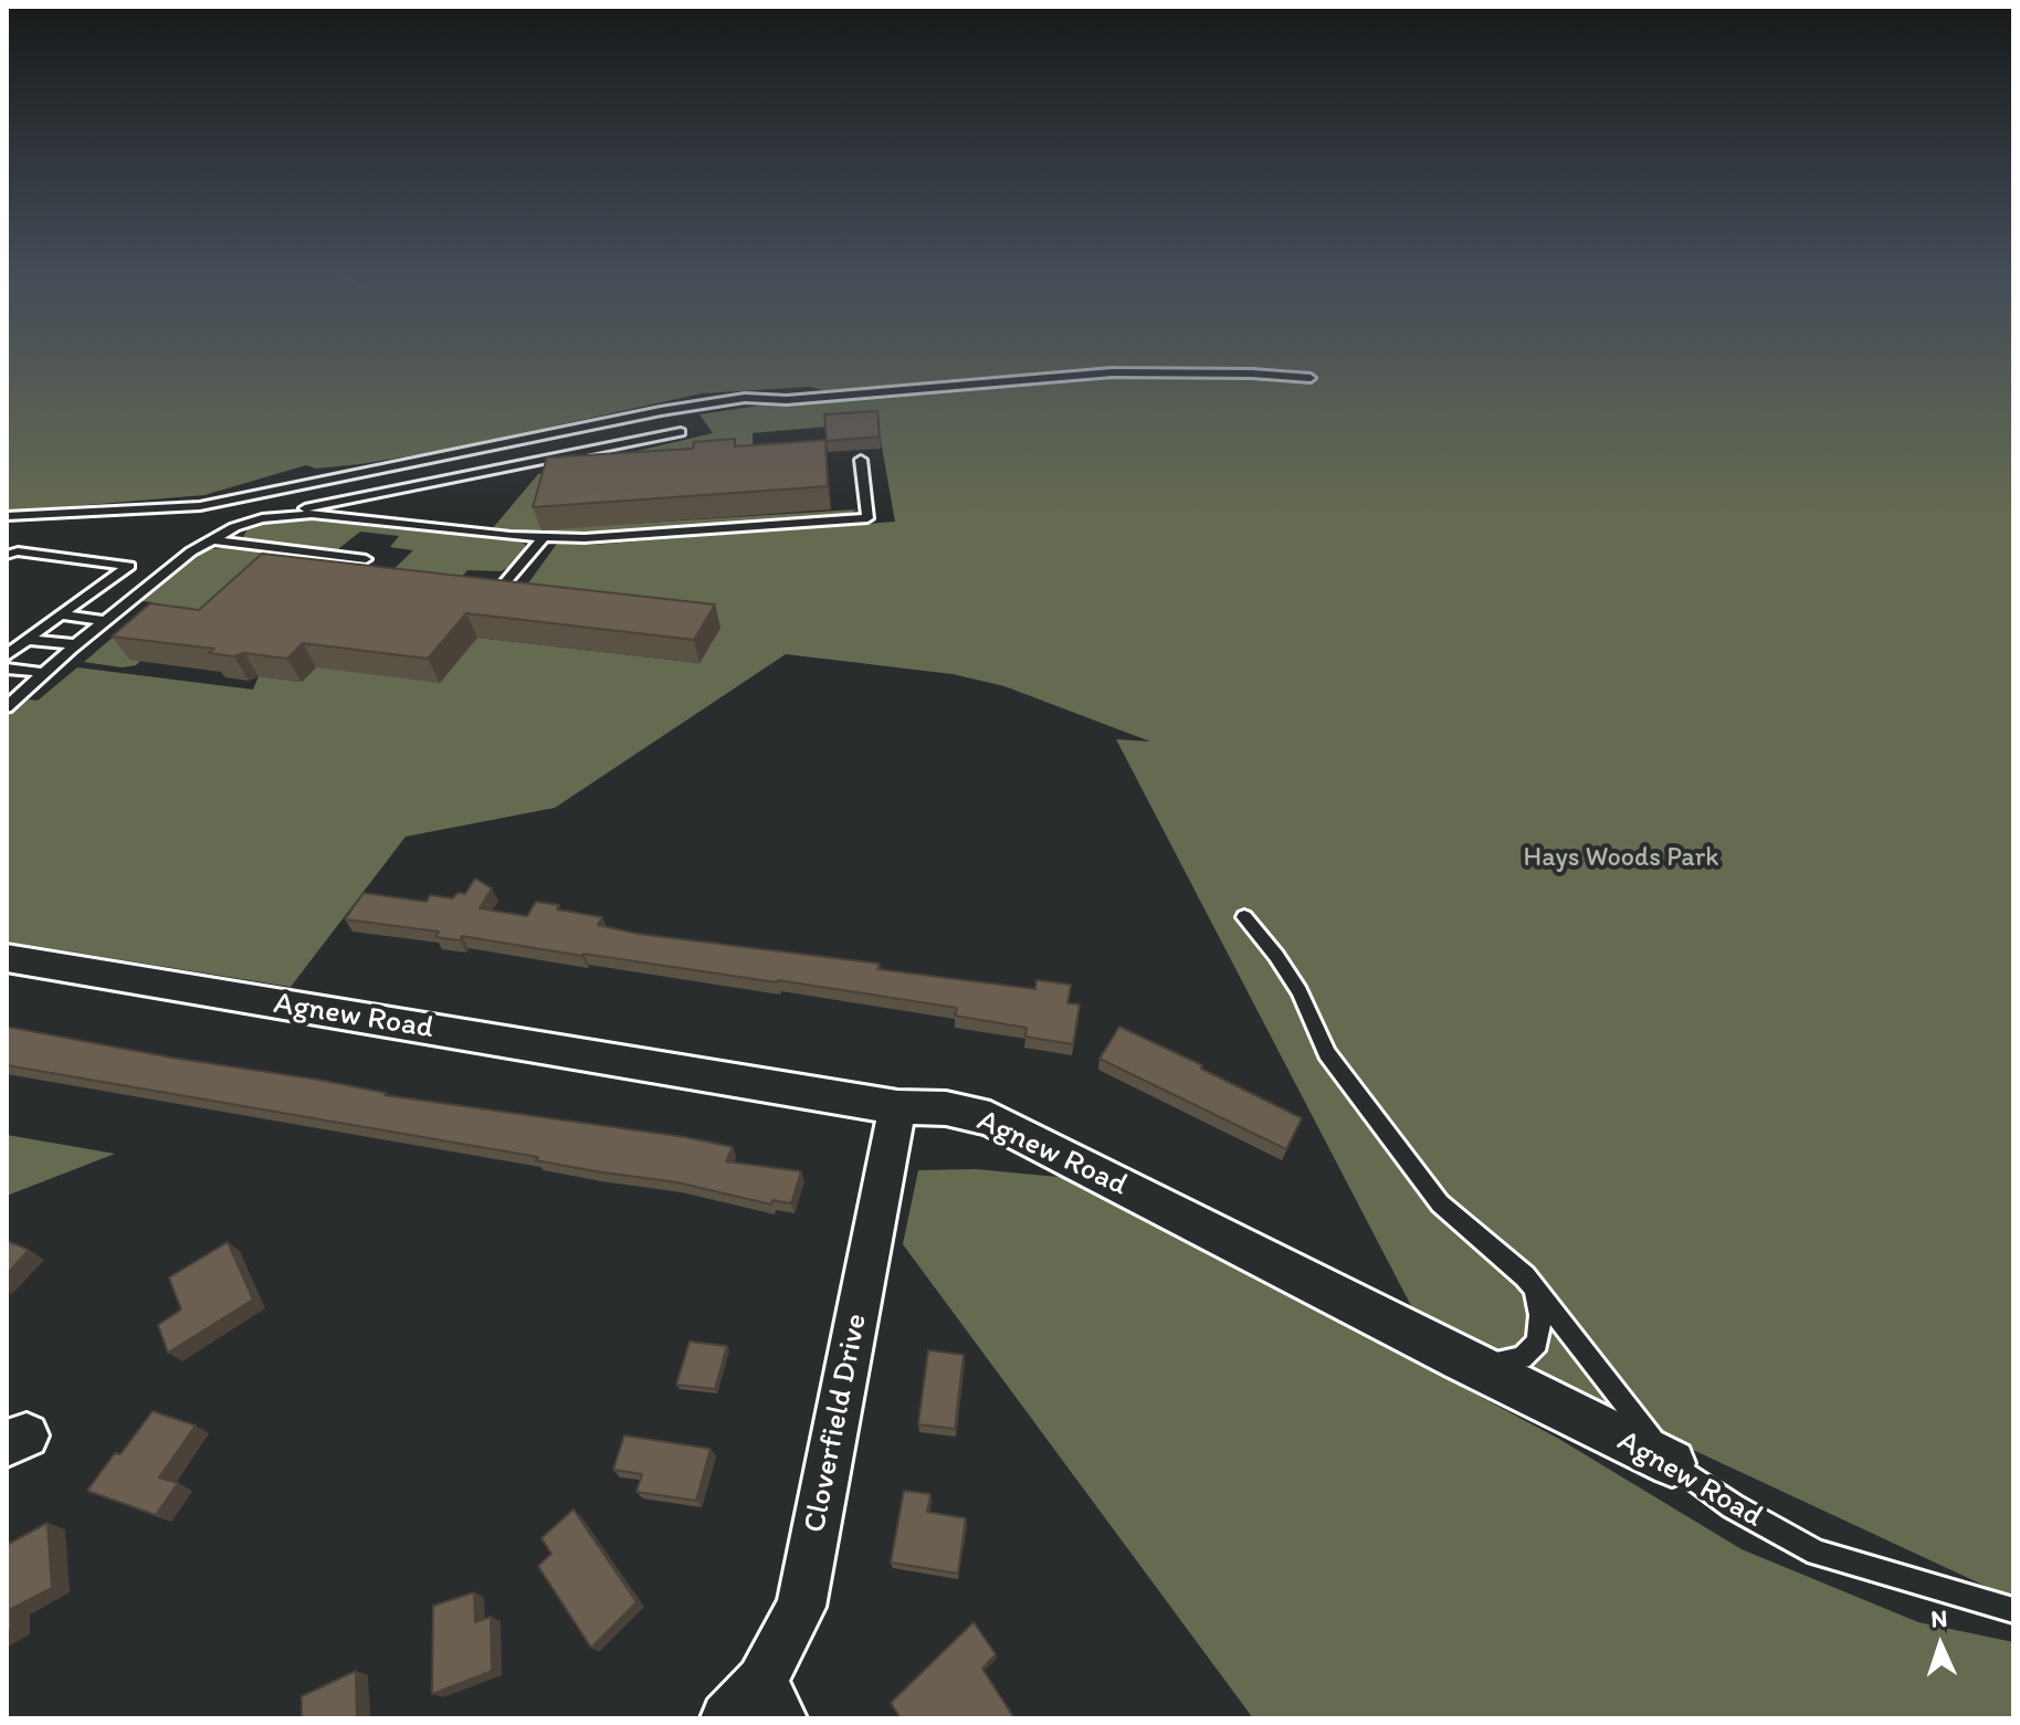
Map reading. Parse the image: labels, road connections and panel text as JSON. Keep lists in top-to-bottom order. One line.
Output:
{"streets":{"street":["Agnew Road","Cloverfield Drive"]},"crossings":[["Agnew Road","Cloverfield Drive"]],"parks":["Hays Woods Park"],"north":"top"}
